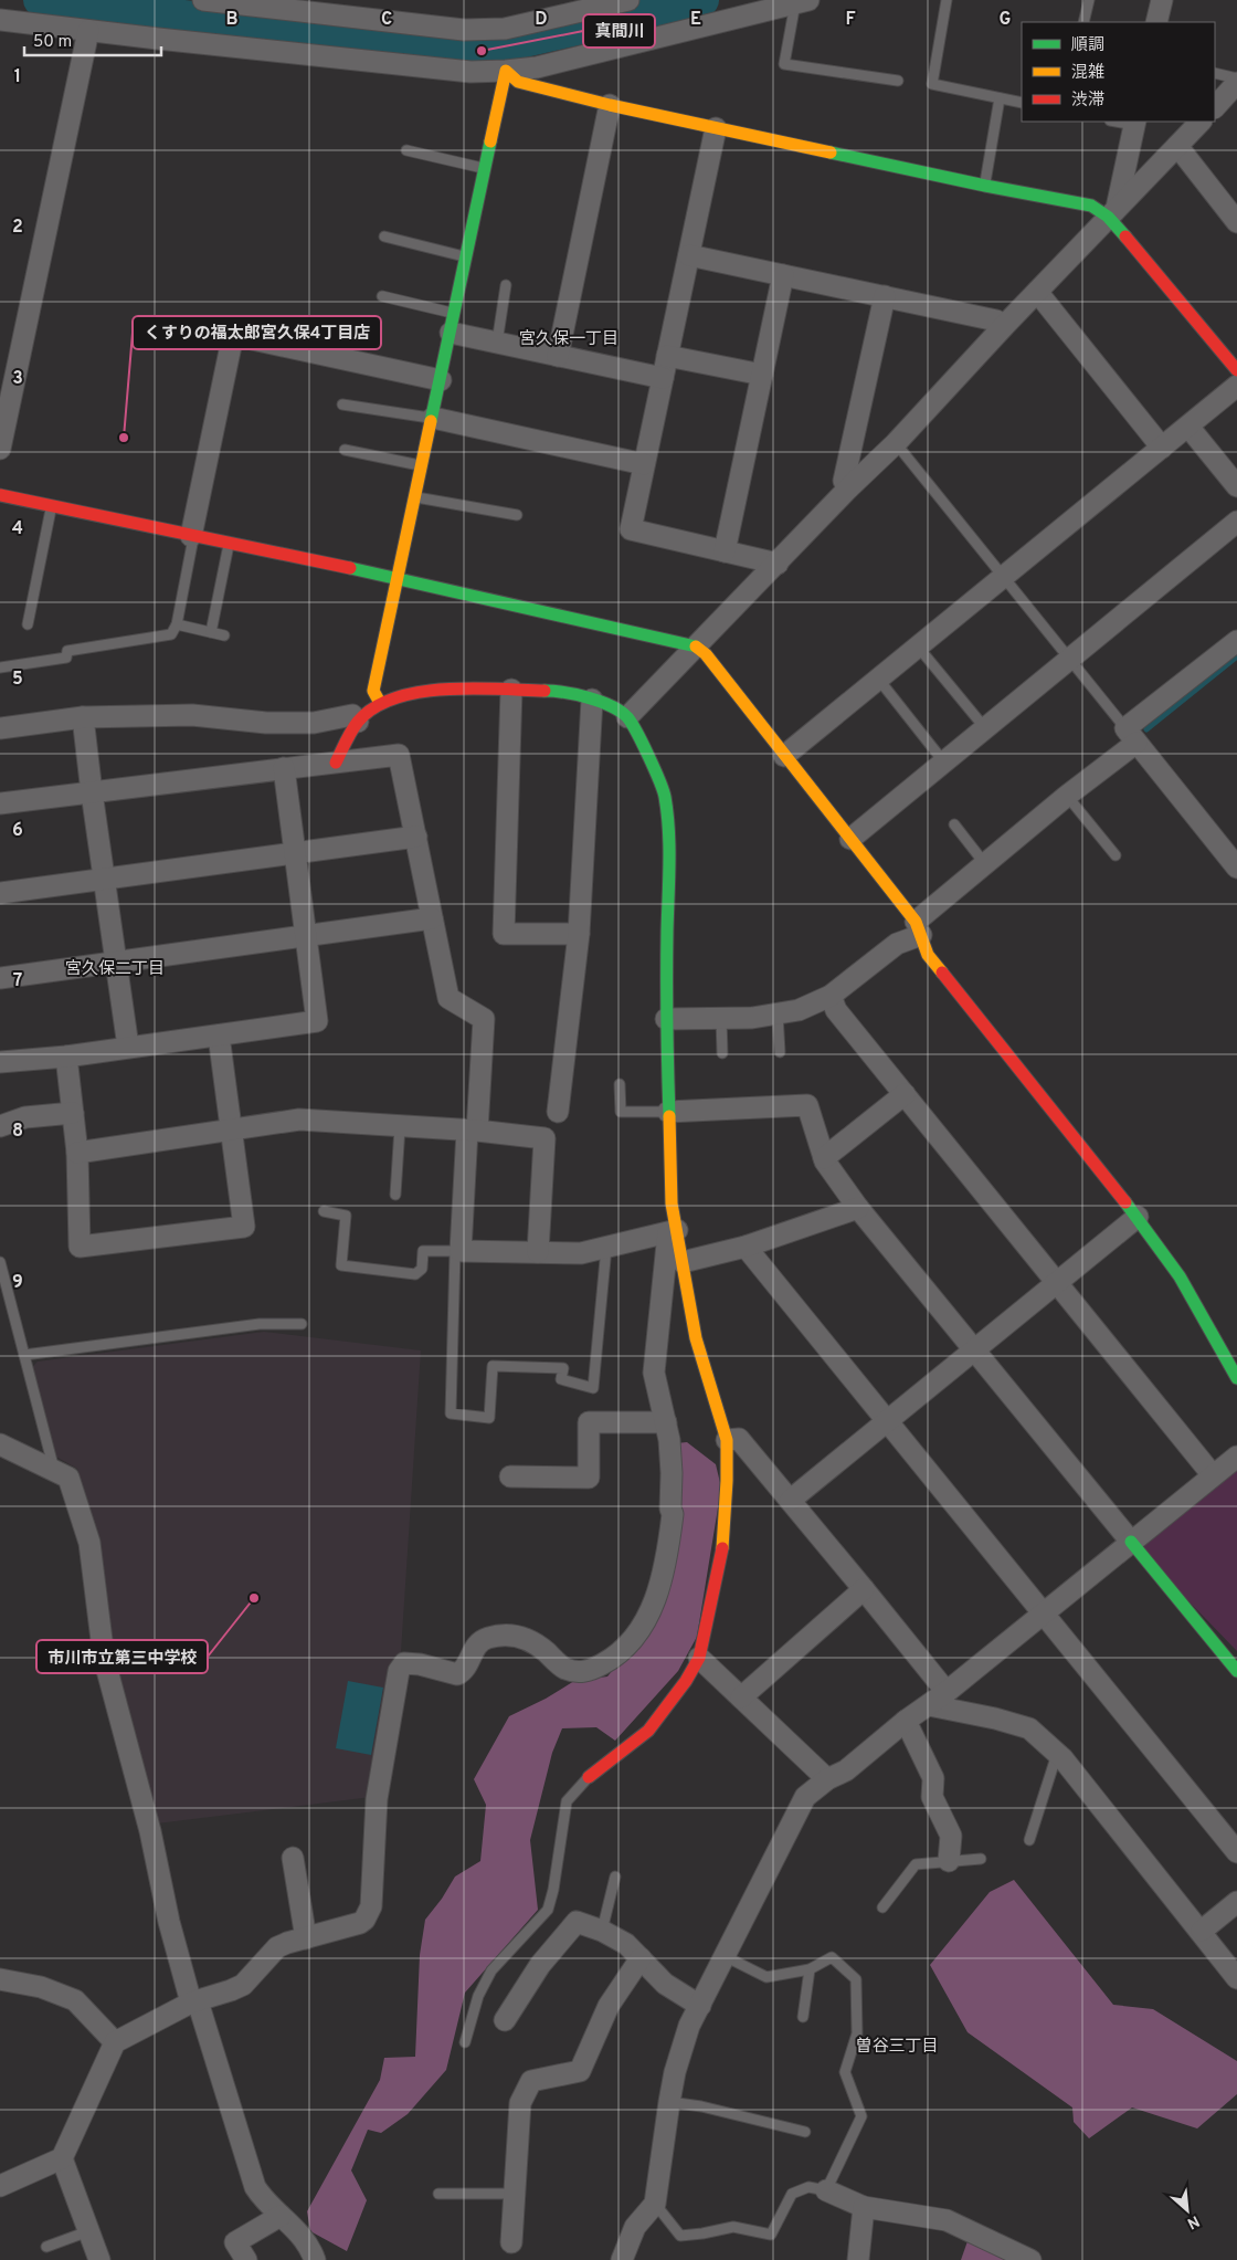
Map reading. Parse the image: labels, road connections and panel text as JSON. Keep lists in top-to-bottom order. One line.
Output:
{"districts":["宮久保一丁目","宮久保二丁目","曽谷三丁目"],"places":["真間川","くすりの福太郎宮久保4丁目店","市川市立第三中学校"],"legend":["順調","混雑","渋滞"],"scale_bar":"50 m","north":"bottom right","grid":{"columns":["B","C","D","E","F","G"],"rows":["1","2","3","4","5","6","7","8","9"]}}
